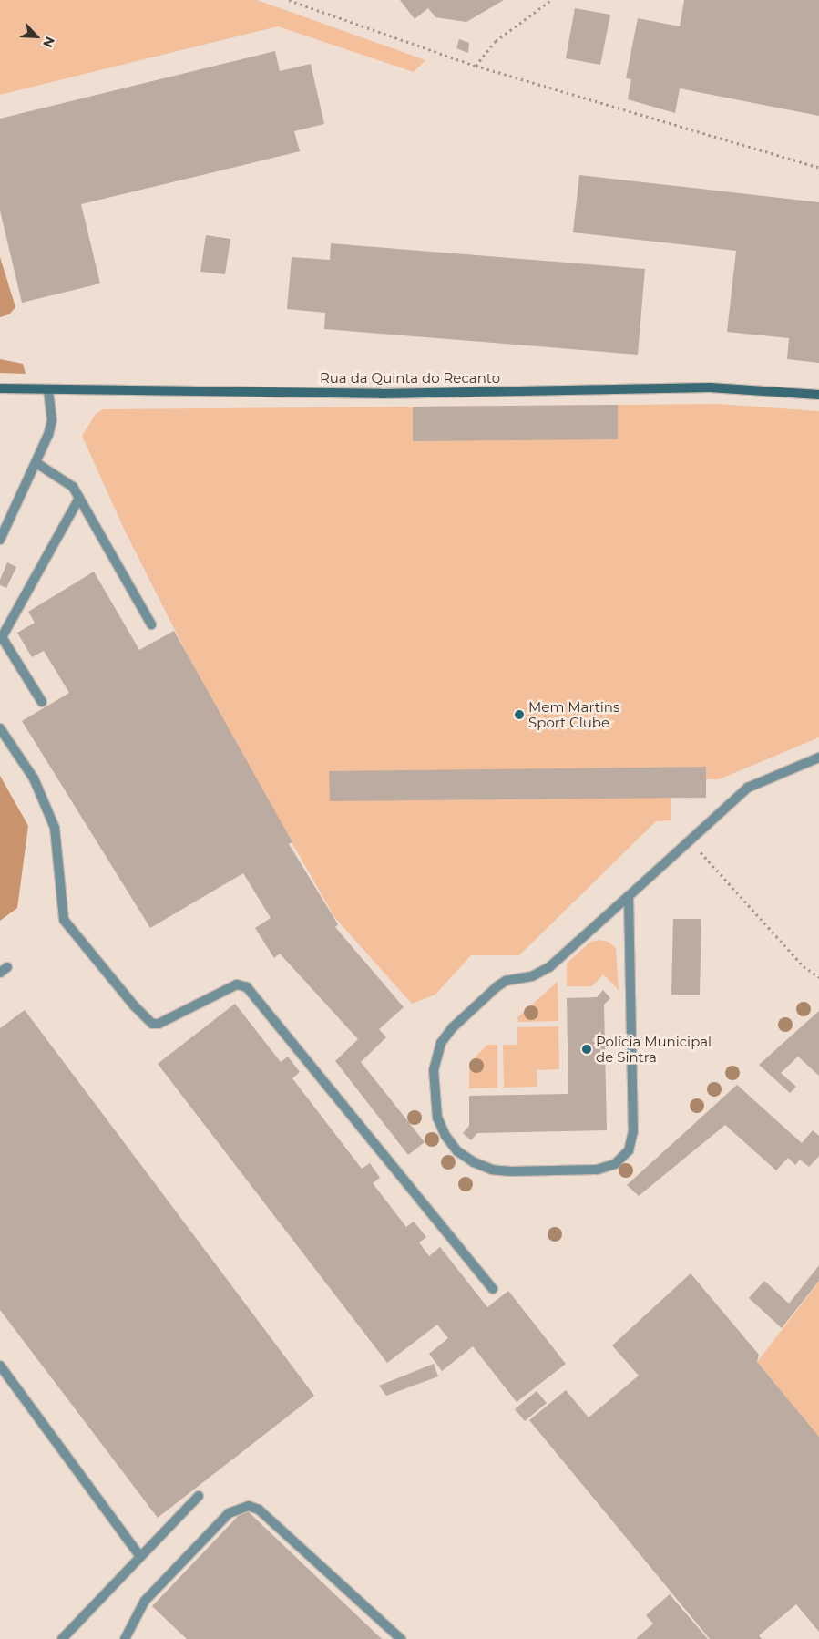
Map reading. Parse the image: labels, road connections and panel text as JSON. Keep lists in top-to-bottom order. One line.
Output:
{"streets":{"street":["Rua da Quinta do Recanto"]},"places":["Mem Martins Sport Clube","Polícia Municipal de Sintra"],"north":"bottom right"}
